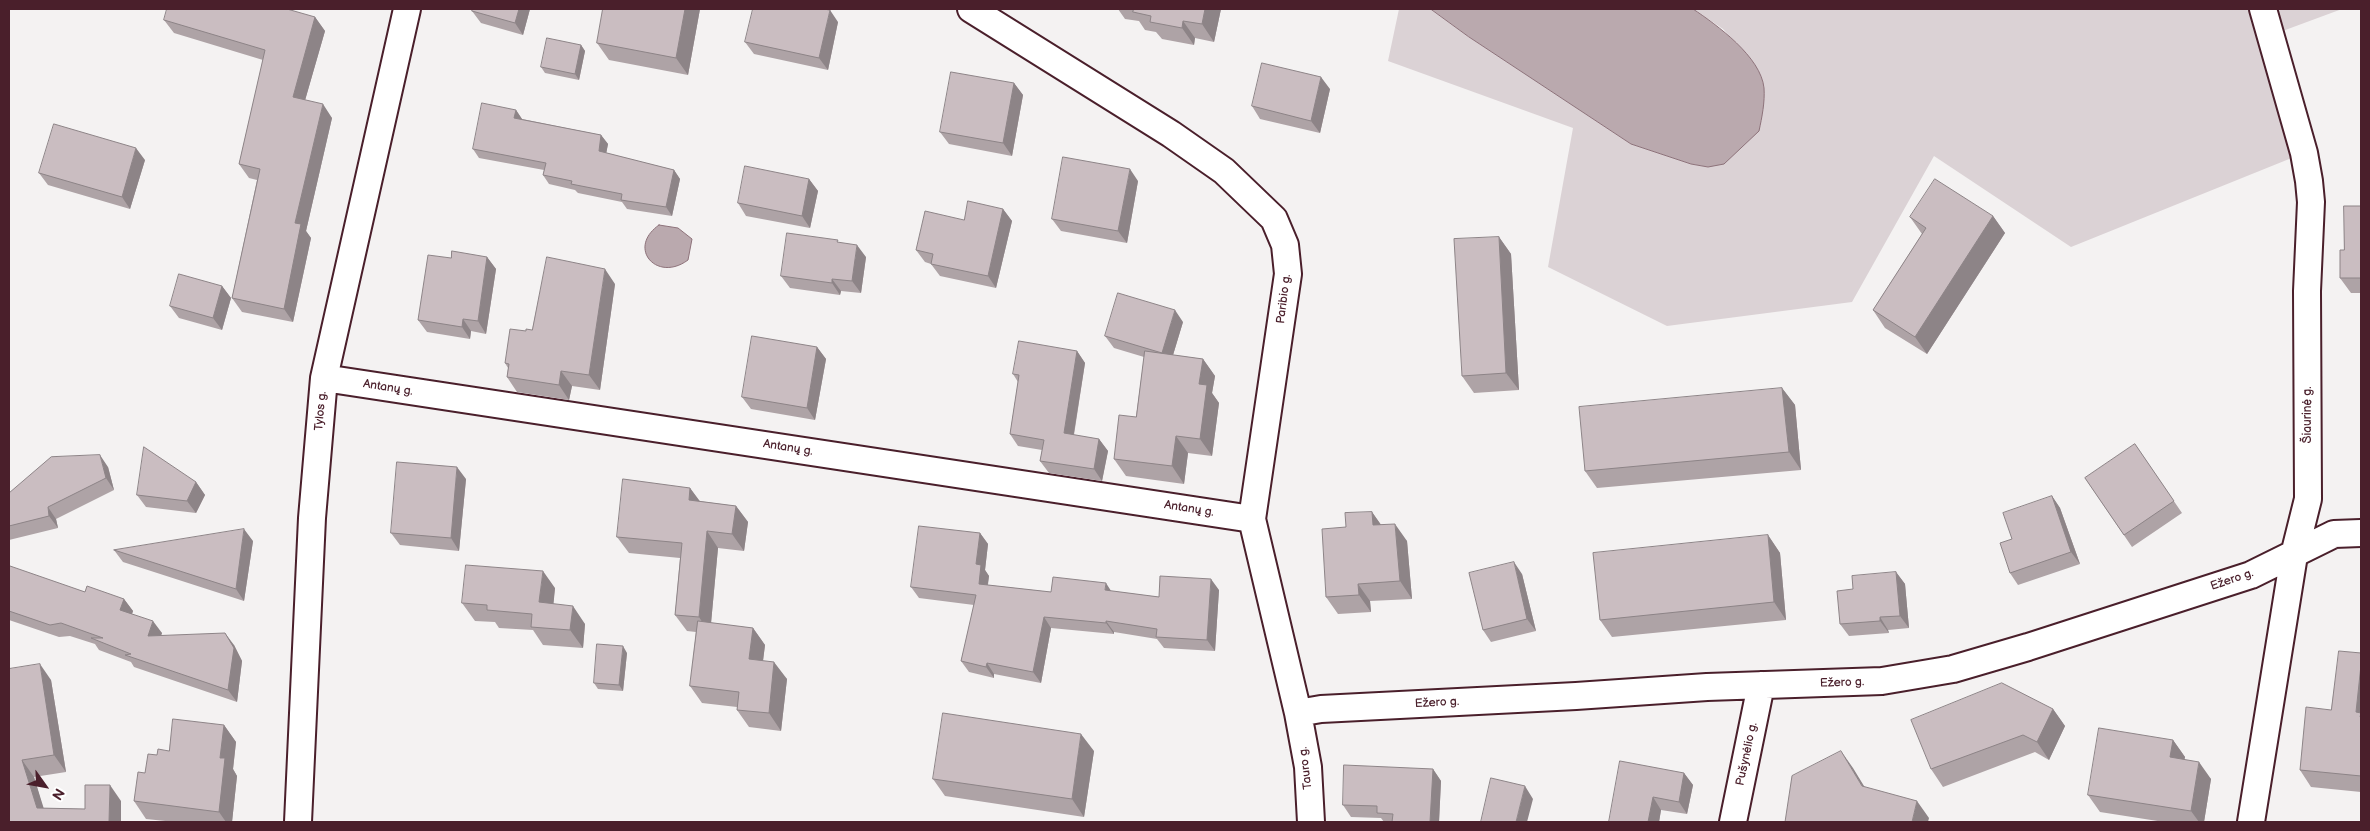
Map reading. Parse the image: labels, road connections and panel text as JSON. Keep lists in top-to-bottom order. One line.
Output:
{"streets":{"street":["Paribio g.","Antanų g.","Tylos g.","Šiaurinė g.","Ežero g.","Pušynėlio g.","Tauro g."]},"crossings":[["Paribio g.","Antanų g."],["Paribio g.","Ežero g."],["Paribio g.","Tauro g."],["Antanų g.","Tylos g."],["Šiaurinė g.","Ežero g."],["Ežero g.","Pušynėlio g."],["Ežero g.","Tauro g."]],"north":"bottom right"}
